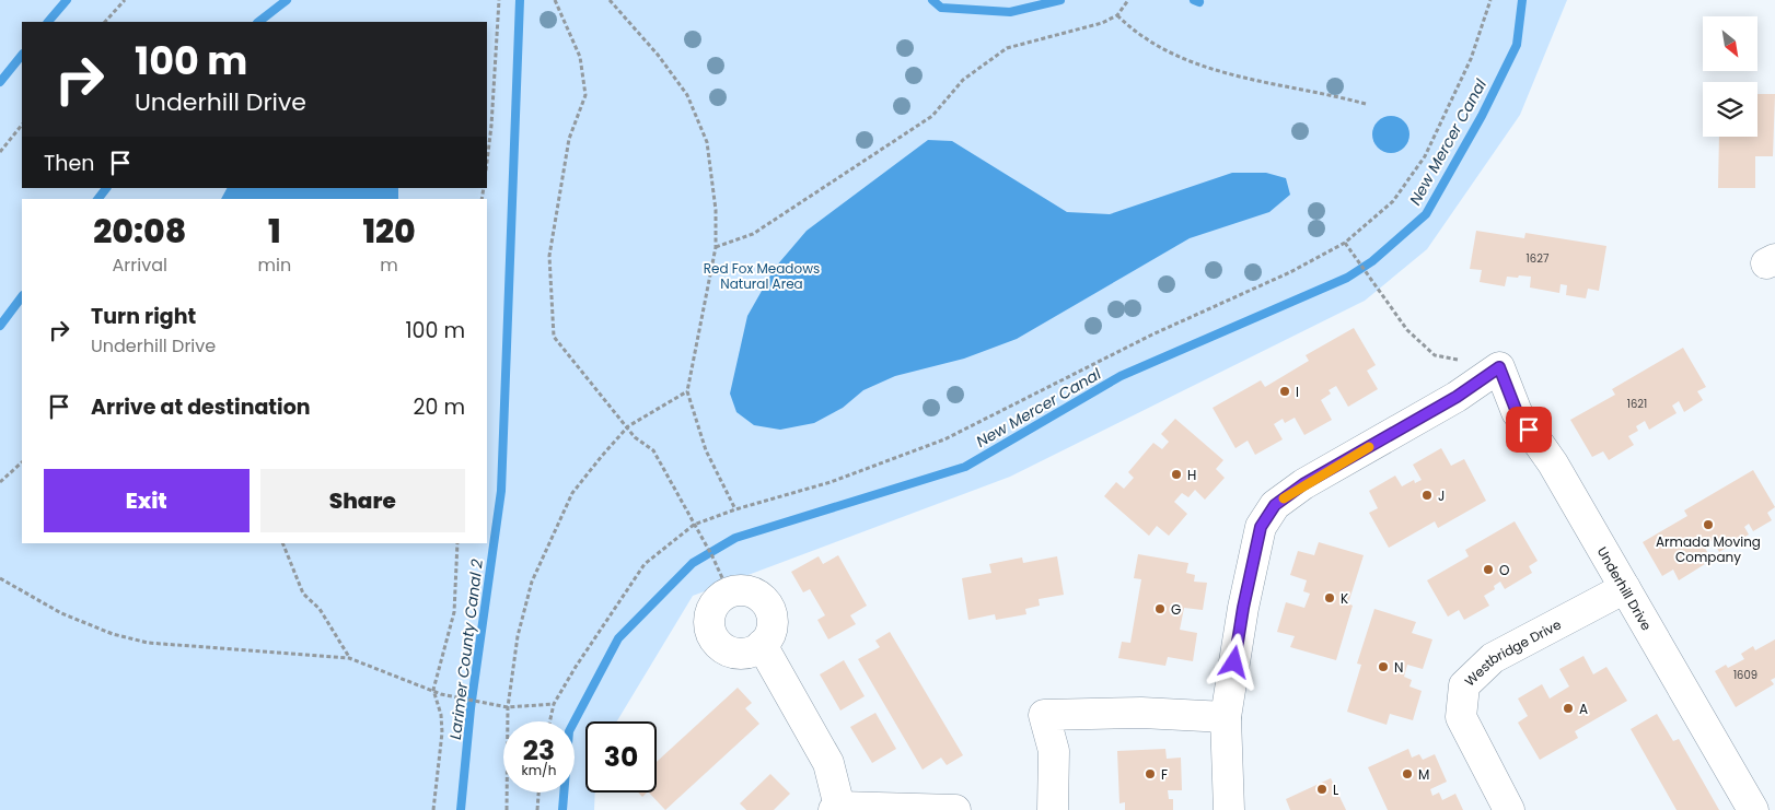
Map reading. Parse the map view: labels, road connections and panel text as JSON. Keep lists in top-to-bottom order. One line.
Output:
{"streets":{"street":["Underhill Drive","Westbridge Drive"]},"crossings":[["Underhill Drive","Westbridge Drive"]],"water":["New Mercer Canal","Larimer County Canal 2"],"parks":["Red Fox Meadows Natural Area"],"places":["I","H","J","Armada Moving Company","O","K","G","N","A","F","M","L"],"house_numbers":["1627","1621","1609"],"north":"bottom right","page":{"turn":["100 m","Underhill Drive"],"then":"Then","eta":["20:08","Arrival","1","min","120","m"],"list":[{"name":"Turn right","note":"Underhill Drive","value":"100 m"},{"name":"Arrive at destination","value":"20 m"}],"buttons":["Exit","Share"],"speed":"23 km/h","limit":"30"}}
